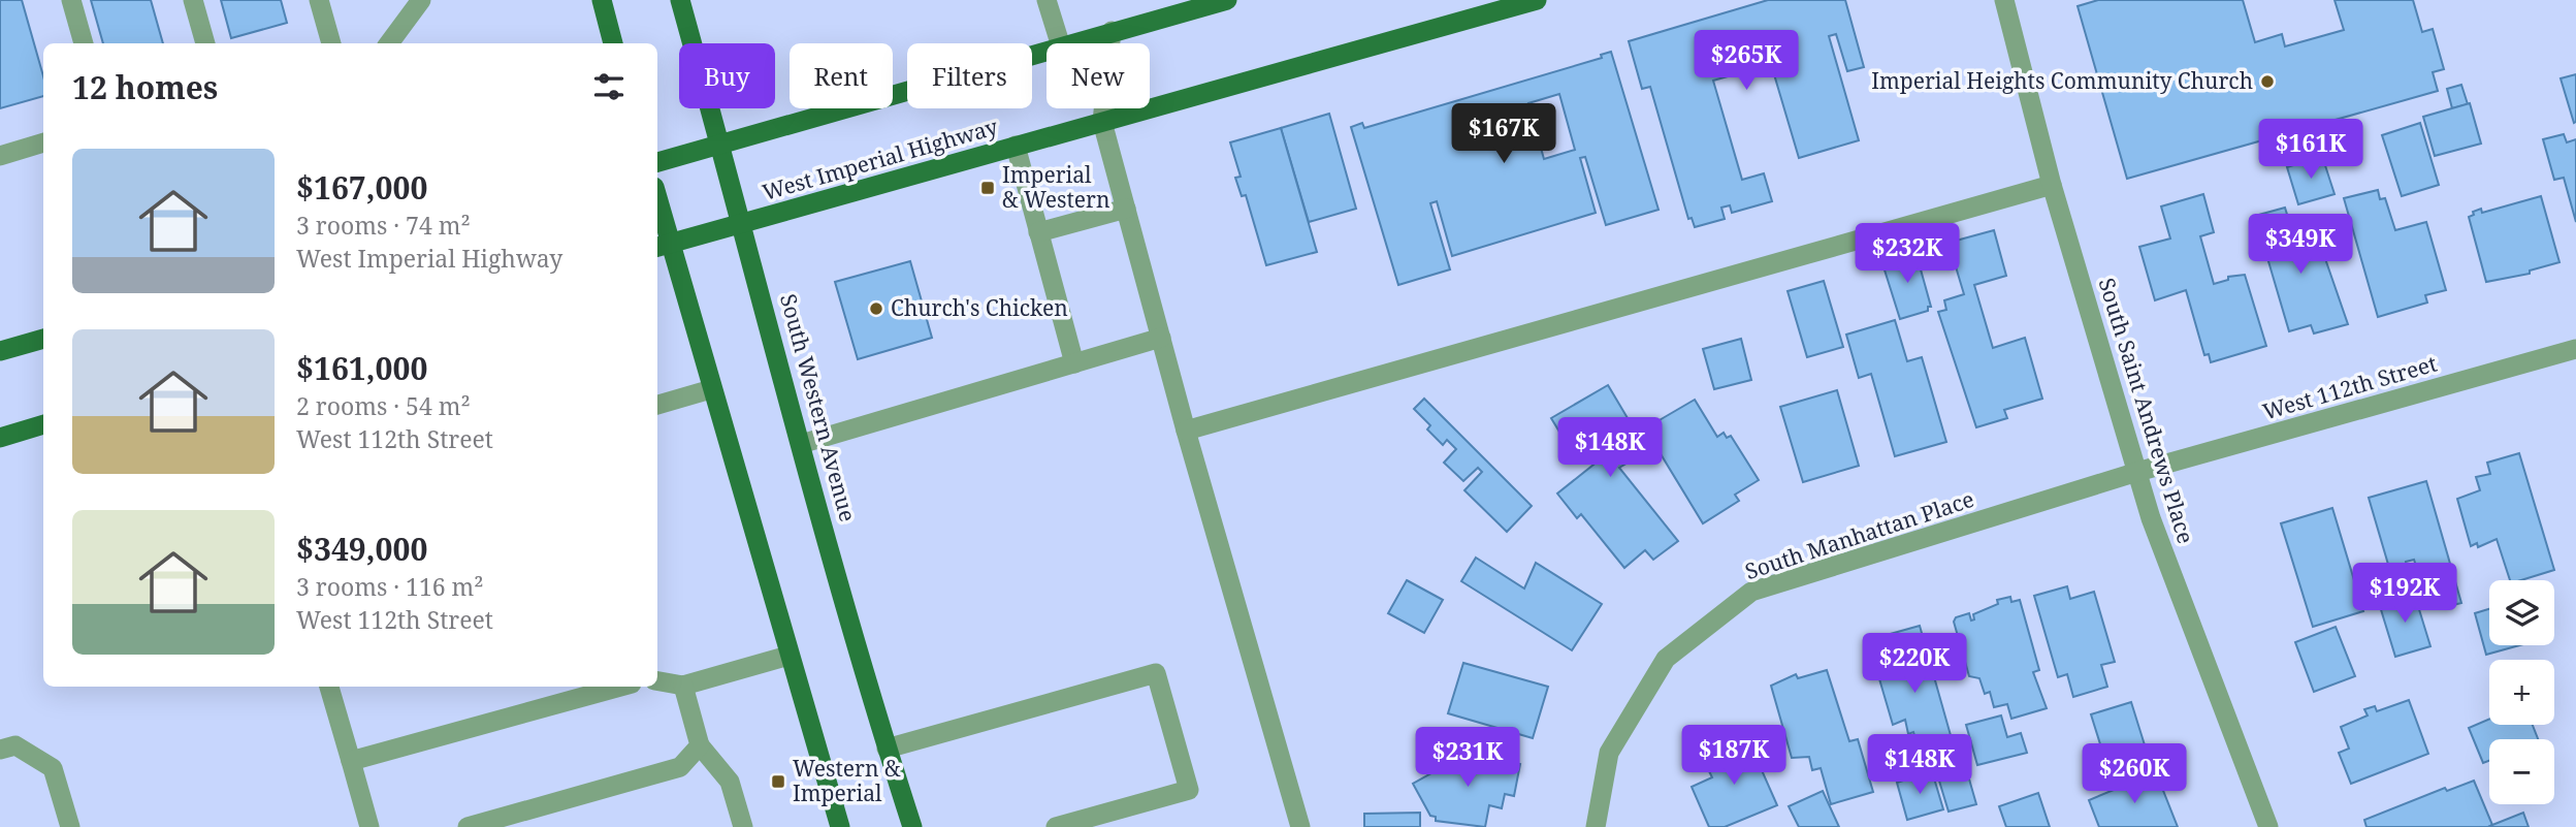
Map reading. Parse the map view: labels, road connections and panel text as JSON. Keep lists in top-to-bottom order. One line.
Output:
{"streets":{"main road":["West Imperial Highway","South Western Avenue"],"street":["West 112th Street","South Saint Andrews Place","South Manhattan Place"]},"crossings":[["West Imperial Highway","South Western Avenue"],["West 112th Street","South Saint Andrews Place"],["West 112th Street","South Manhattan Place"],["South Saint Andrews Place","South Manhattan Place"]],"places":{"other":["Imperial Heights Community Church","Church's Chicken"],"transit":["Imperial & Western","Western & Imperial"]},"page":{"price":["$265K","$167K","$161K","$349K","$232K","$148K","$192K","$220K","$187K","$231K","$148K","$260K"],"chip":["Buy","Rent","Filters","New"],"heading":"12 homes","list":[{"name":"$167,000","note":"3 rooms · 74 m² · West Imperial Highway"},{"name":"$161,000","note":"2 rooms · 54 m² · West 112th Street"},{"name":"$349,000","note":"3 rooms · 116 m² · West 112th Street"}],"map_buttons":["+","−"]}}
